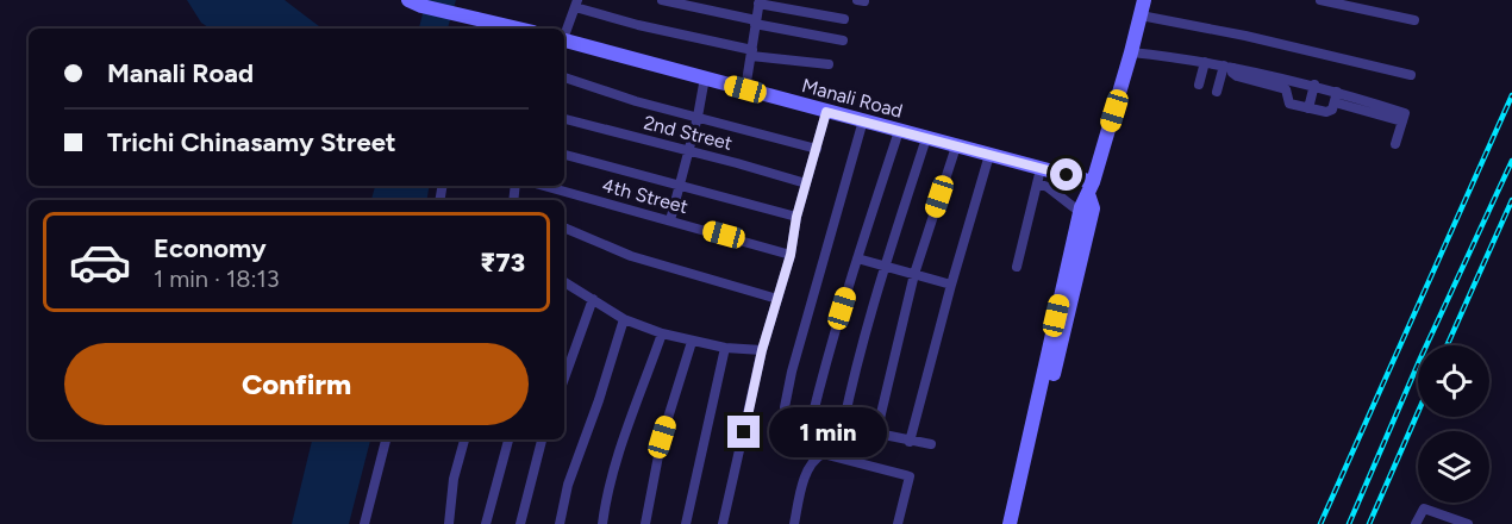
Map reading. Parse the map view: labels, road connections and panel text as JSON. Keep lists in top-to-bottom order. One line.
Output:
{"streets":{"main road":["Manali Road"],"street":["2nd Street","4th Street"]},"page":{"banner":["Manali Road","Trichi Chinasamy Street"],"list":[{"name":"Economy","note":"1 min · 18:13","value":"₹73"}],"buttons":"Confirm","bubble":"1 min"}}
